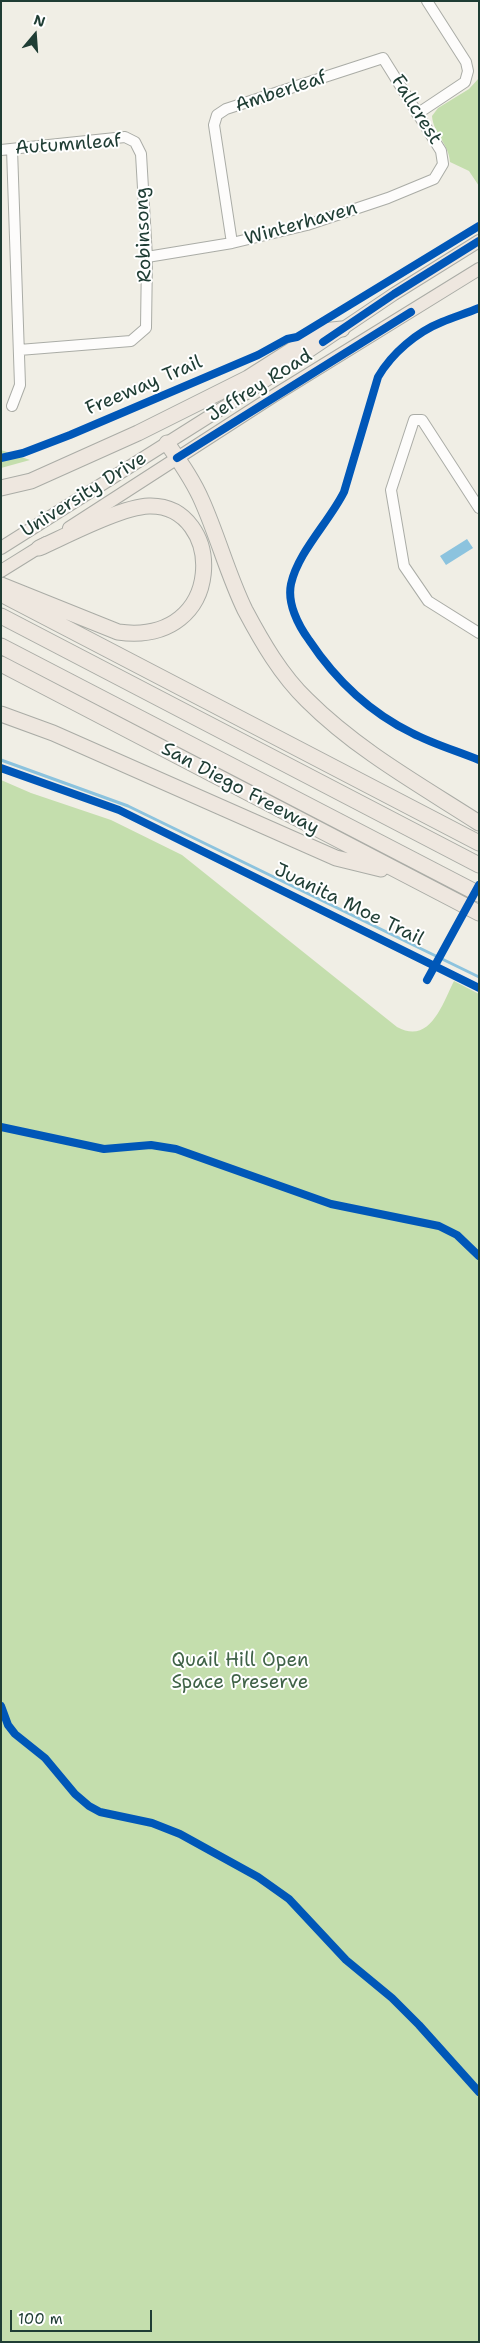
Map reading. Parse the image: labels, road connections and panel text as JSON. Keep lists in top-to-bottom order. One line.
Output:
{"streets":{"highway":["San Diego Freeway"],"main road":["Jeffrey Road","University Drive"],"street":["Amberleaf","Fallcrest","Autumnleaf","Winterhaven","Robinsong"],"cycle path":["Freeway Trail","Juanita Moe Trail"]},"crossings":[["Amberleaf","Fallcrest"],["Amberleaf","Winterhaven"],["Fallcrest","Winterhaven"],["Autumnleaf","Robinsong"],["Winterhaven","Robinsong"],["Jeffrey Road","University Drive"]],"parks":["Quail Hill Open Space Preserve"],"scale_bar":"100 m","north":"top"}
